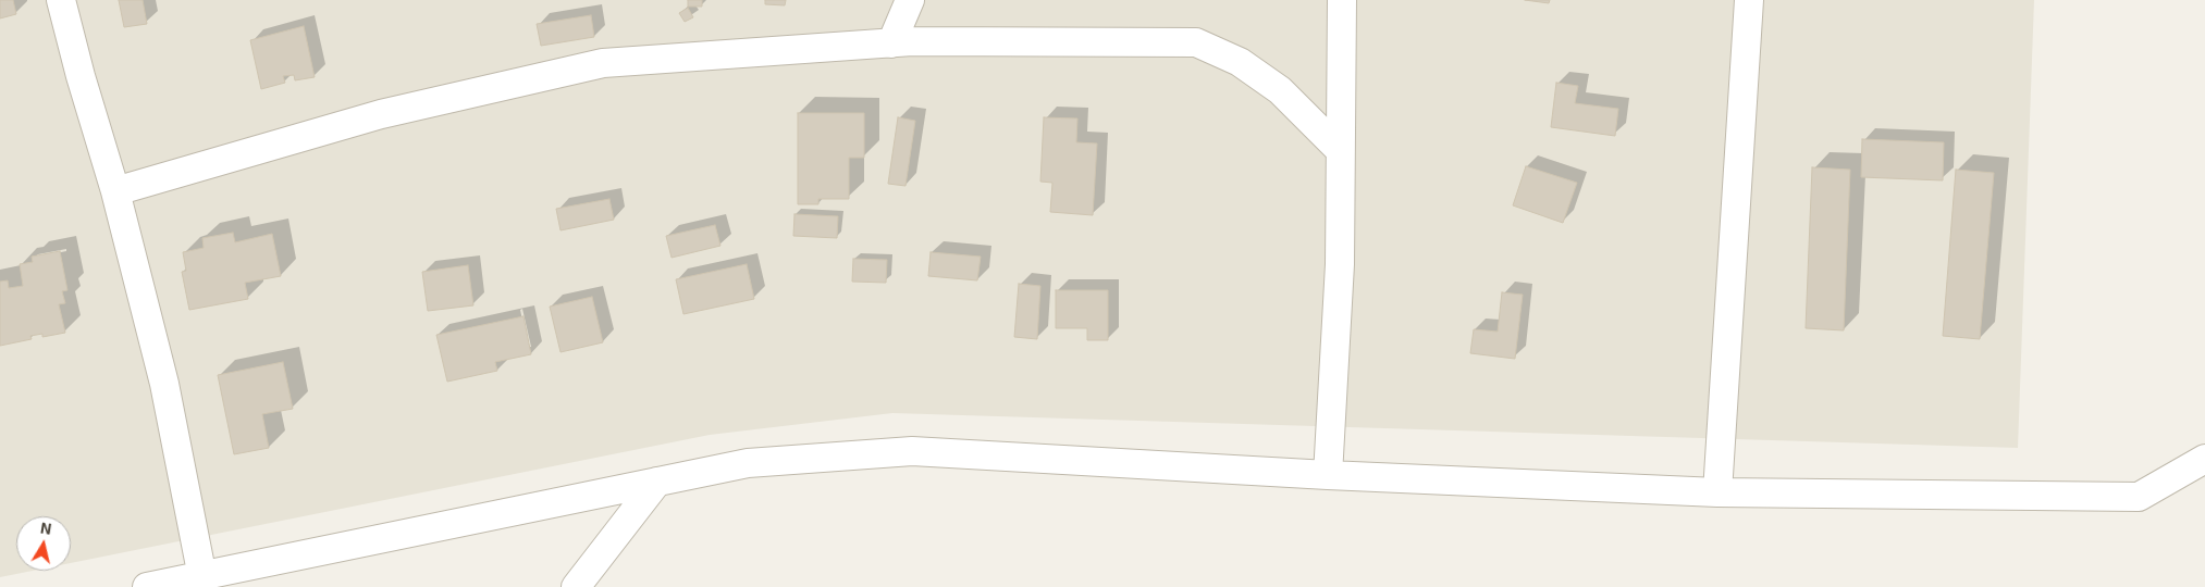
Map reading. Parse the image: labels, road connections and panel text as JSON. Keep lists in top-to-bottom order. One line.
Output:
{"north":"top"}
